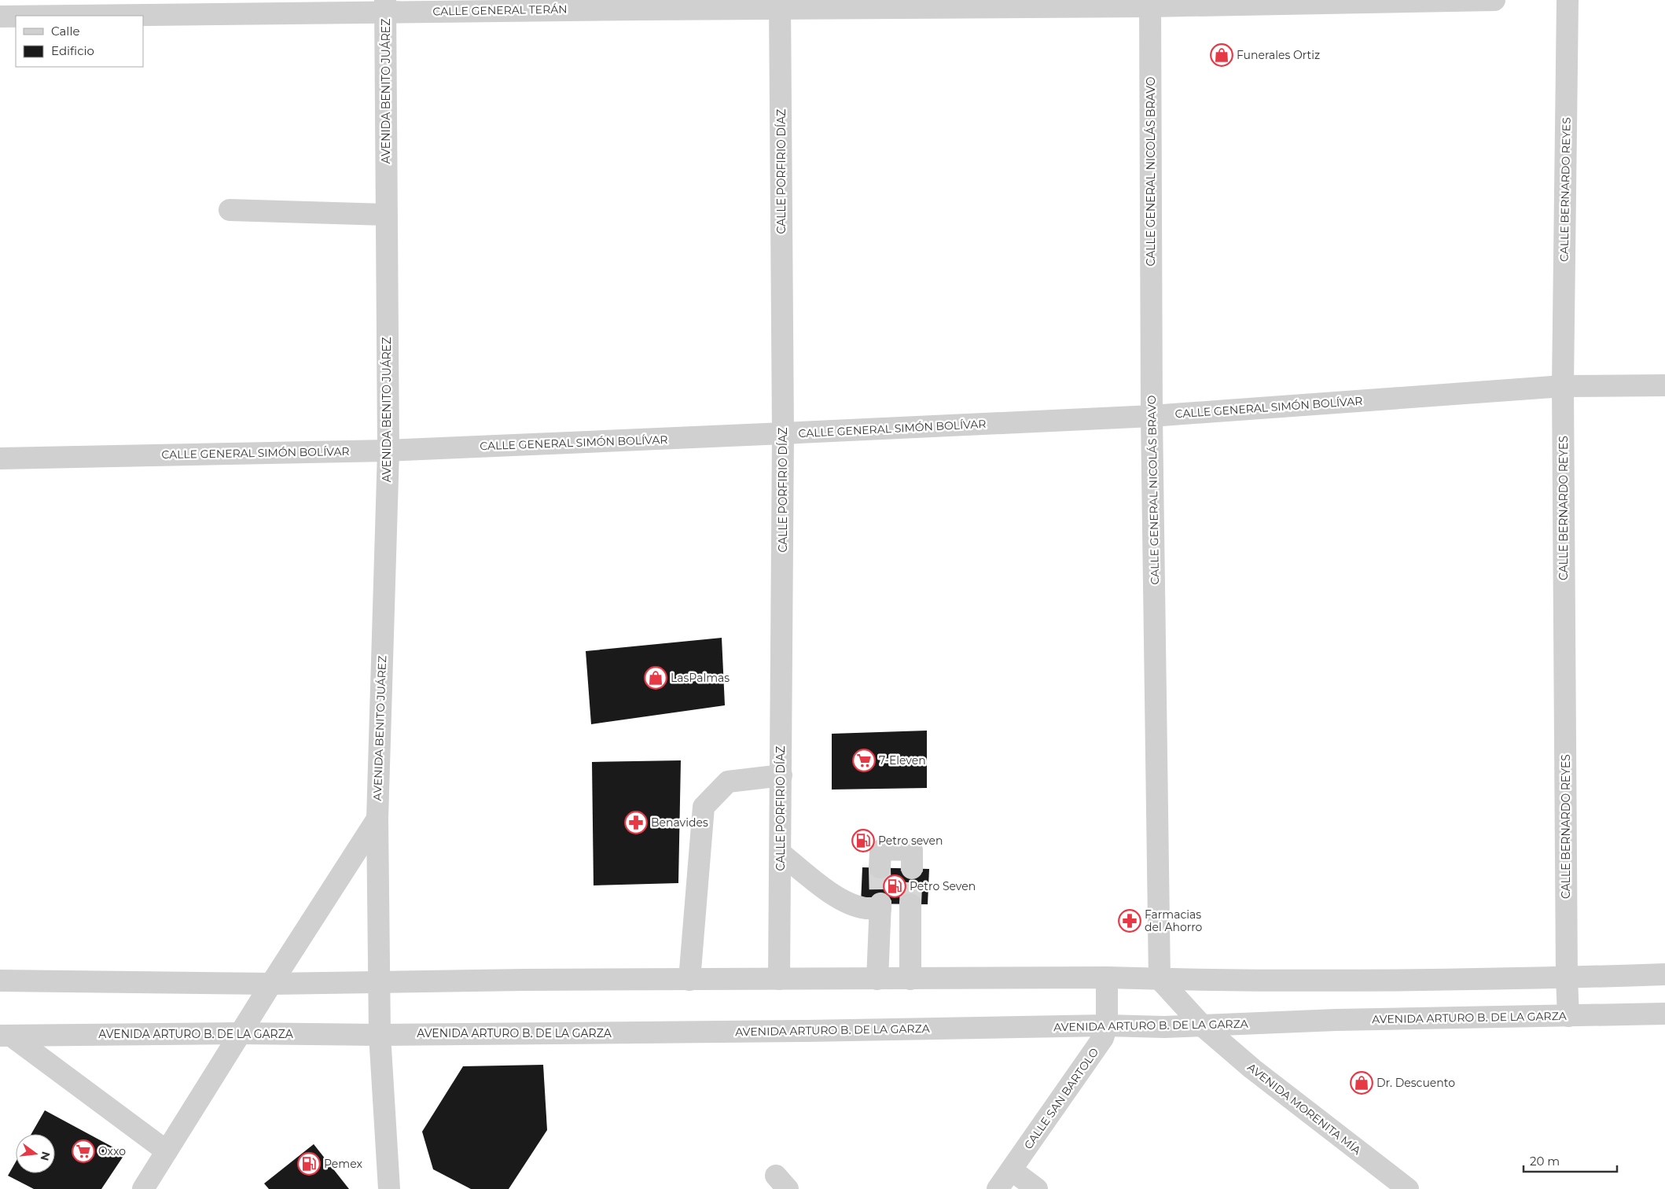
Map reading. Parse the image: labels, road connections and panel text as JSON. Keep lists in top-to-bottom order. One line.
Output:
{"streets":{"street":["CALLE GENERAL TERÁN","AVENIDA BENITO JUÁREZ","CALLE PORFIRIO DÍAZ","CALLE GENERAL NICOLÁS BRAVO","CALLE BERNARDO REYES","CALLE GENERAL SIMÓN BOLÍVAR","AVENIDA ARTURO B. DE LA GARZA","CALLE SAN BARTOLO","AVENIDA MORENITA MÍA"]},"crossings":[["CALLE GENERAL TERÁN","AVENIDA BENITO JUÁREZ"],["CALLE GENERAL TERÁN","CALLE PORFIRIO DÍAZ"],["CALLE GENERAL TERÁN","CALLE GENERAL NICOLÁS BRAVO"],["AVENIDA BENITO JUÁREZ","CALLE GENERAL SIMÓN BOLÍVAR"],["AVENIDA BENITO JUÁREZ","AVENIDA ARTURO B. DE LA GARZA"],["CALLE PORFIRIO DÍAZ","CALLE GENERAL SIMÓN BOLÍVAR"],["CALLE GENERAL NICOLÁS BRAVO","CALLE GENERAL SIMÓN BOLÍVAR"],["CALLE GENERAL NICOLÁS BRAVO","AVENIDA MORENITA MÍA"],["CALLE BERNARDO REYES","CALLE GENERAL SIMÓN BOLÍVAR"],["CALLE BERNARDO REYES","AVENIDA ARTURO B. DE LA GARZA"],["AVENIDA ARTURO B. DE LA GARZA","CALLE SAN BARTOLO"],["AVENIDA ARTURO B. DE LA GARZA","AVENIDA MORENITA MÍA"]],"places":{"shop":["Funerales Ortiz","LasPalmas","Dr. Descuento"],"supermarket":["7-Eleven","Oxxo"],"pharmacy":["Benavides","Farmacias del Ahorro"],"fuel station":["Petro seven","Petro Seven","Pemex"]},"legend":["Calle","Edificio"],"scale_bar":"20 m","north":"right"}
